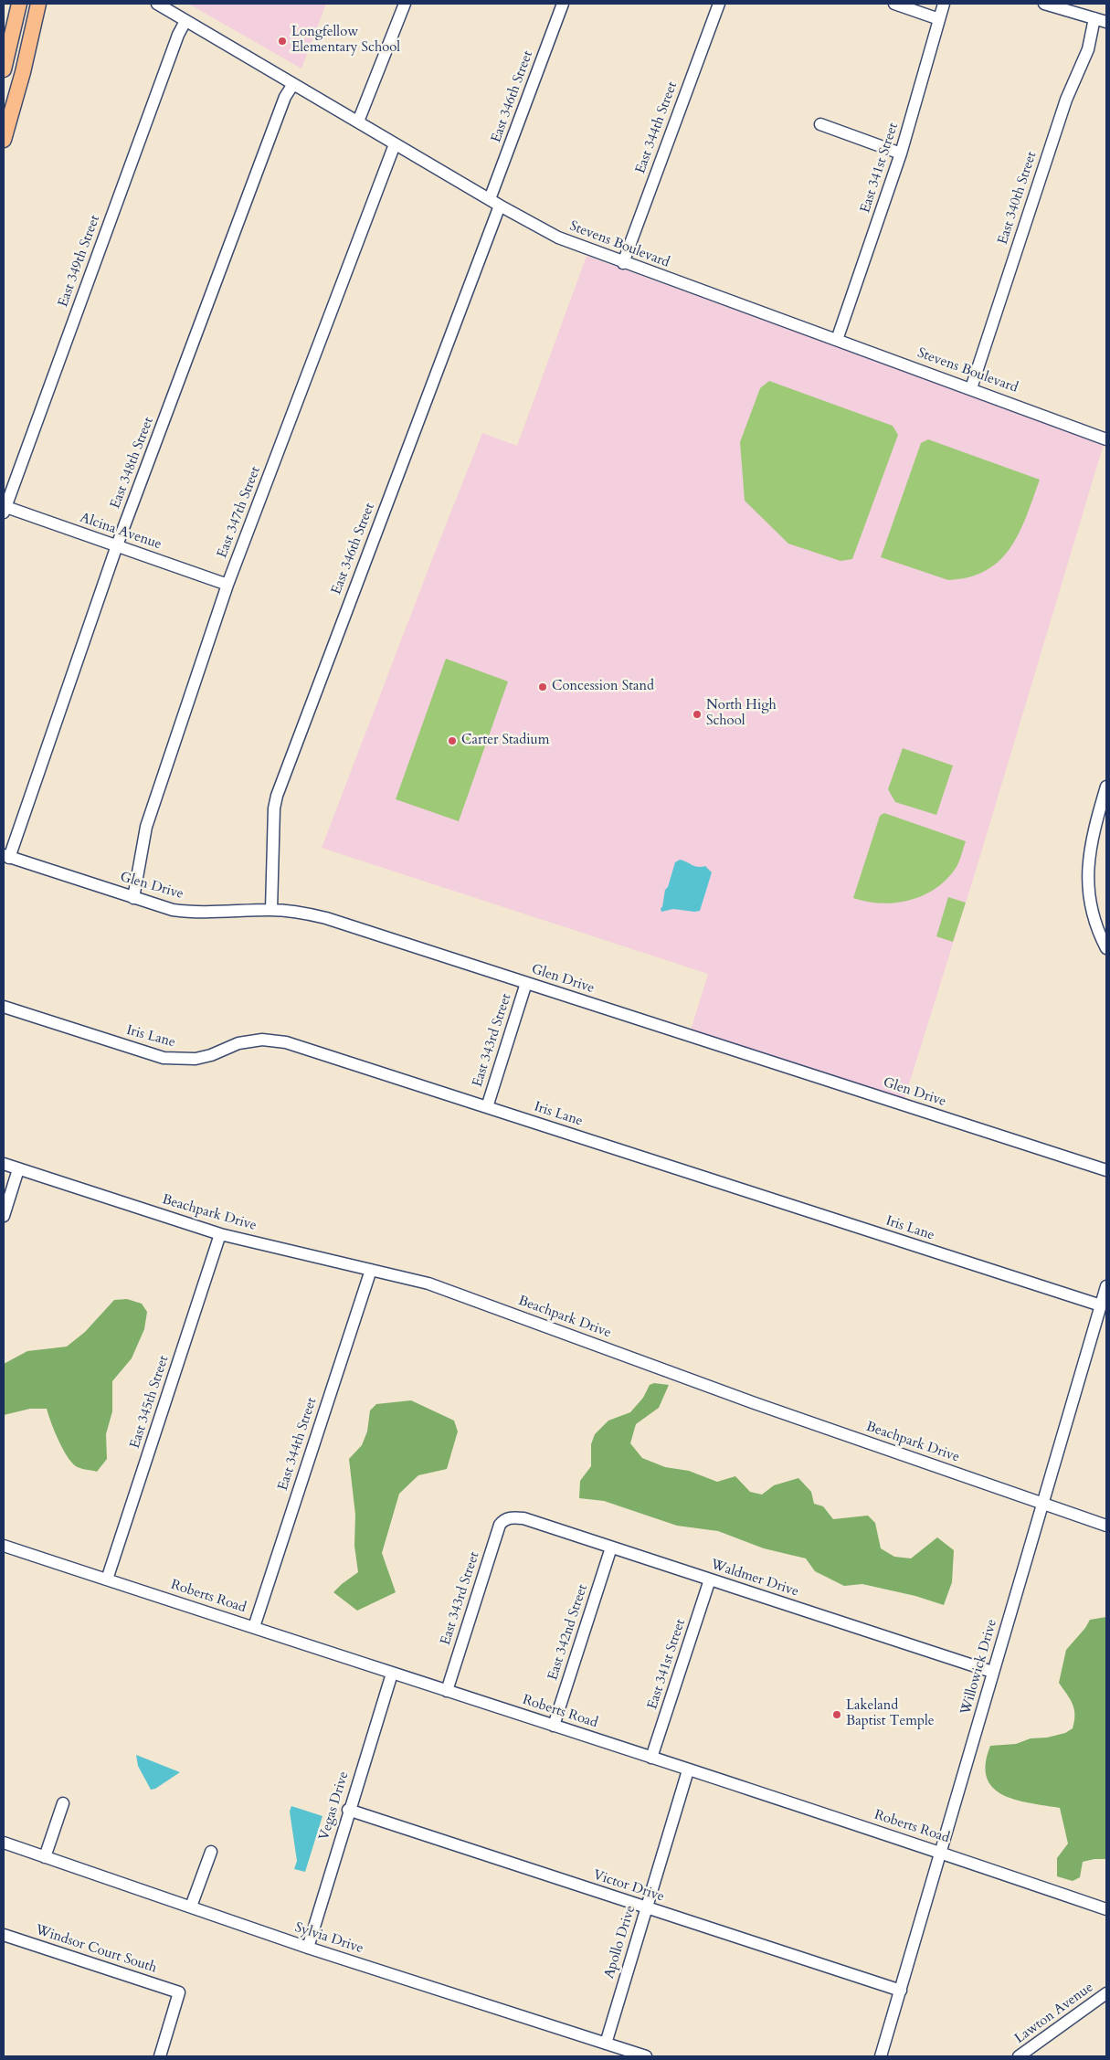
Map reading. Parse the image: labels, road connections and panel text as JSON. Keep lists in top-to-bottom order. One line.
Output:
{"streets":{"street":["East 346th Street","East 344th Street","East 341st Street","East 340th Street","Stevens Boulevard","East 349th Street","East 348th Street","East 347th Street","Alcina Avenue","Glen Drive","Iris Lane","East 343rd Street","Beachpark Drive","East 345th Street","Waldmer Drive","Roberts Road","East 342nd Street","Willowick Drive","Vegas Drive","Victor Drive","Sylvia Drive","Apollo Drive","Windsor Court South","Lawton Avenue"]},"crossings":[["East 346th Street","Stevens Boulevard"],["East 346th Street","Glen Drive"],["East 344th Street","Stevens Boulevard"],["East 344th Street","Beachpark Drive"],["East 344th Street","Roberts Road"],["East 341st Street","Stevens Boulevard"],["East 341st Street","Waldmer Drive"],["East 341st Street","Roberts Road"],["East 340th Street","Stevens Boulevard"],["Stevens Boulevard","East 349th Street"],["Stevens Boulevard","East 348th Street"],["Stevens Boulevard","East 347th Street"],["East 349th Street","Alcina Avenue"],["East 348th Street","Alcina Avenue"],["East 348th Street","Glen Drive"],["East 347th Street","Alcina Avenue"],["East 347th Street","Glen Drive"],["Glen Drive","East 343rd Street"],["Iris Lane","East 343rd Street"],["Iris Lane","Willowick Drive"],["East 343rd Street","Waldmer Drive"],["East 343rd Street","Roberts Road"],["Beachpark Drive","East 345th Street"],["Beachpark Drive","Willowick Drive"],["East 345th Street","Roberts Road"],["Waldmer Drive","East 342nd Street"],["Waldmer Drive","Willowick Drive"],["Roberts Road","East 342nd Street"],["Roberts Road","Willowick Drive"],["Roberts Road","Vegas Drive"],["Roberts Road","Apollo Drive"],["Willowick Drive","Victor Drive"],["Vegas Drive","Victor Drive"],["Vegas Drive","Sylvia Drive"],["Victor Drive","Apollo Drive"],["Sylvia Drive","Apollo Drive"]],"places":["Longfellow Elementary School","Concession Stand","North High School","Carter Stadium","Lakeland Baptist Temple"]}
